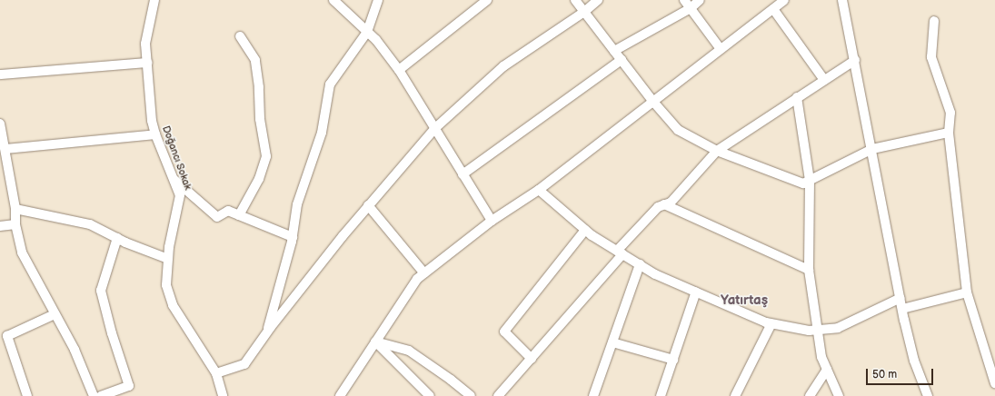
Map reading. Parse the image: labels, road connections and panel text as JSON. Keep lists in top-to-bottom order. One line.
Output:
{"streets":{"street":["Doğancı Sokak"]},"districts":["Yatırtaş"],"scale_bar":"50 m"}
